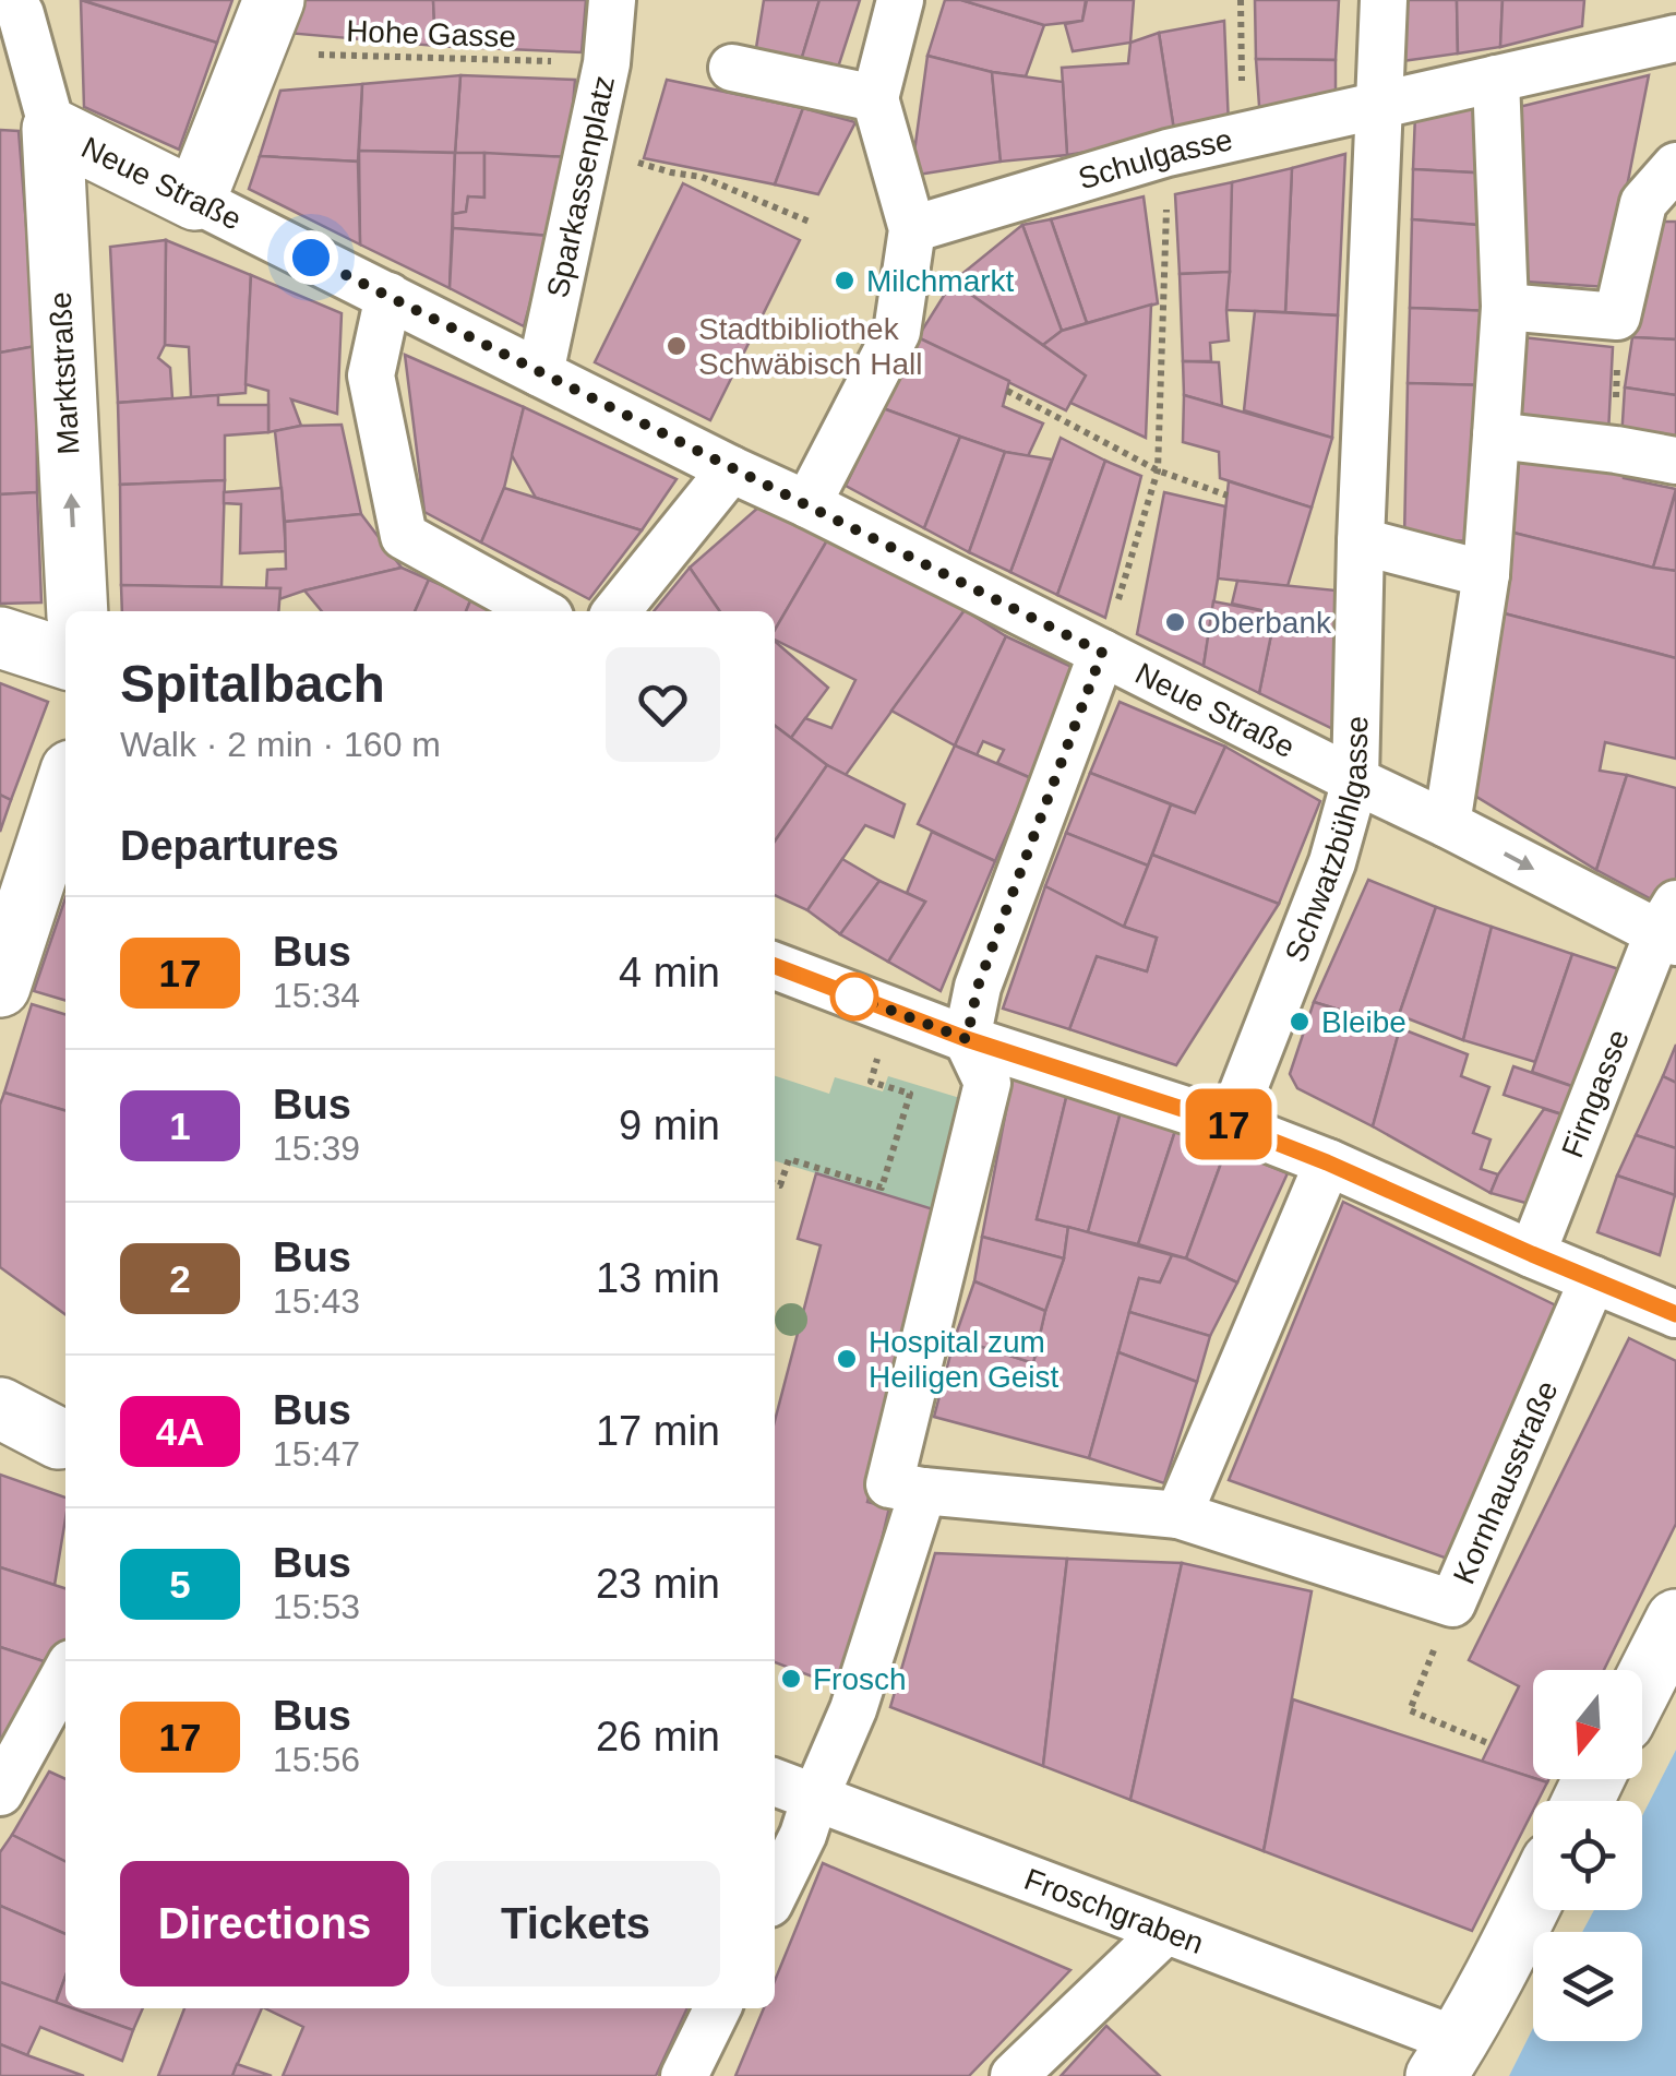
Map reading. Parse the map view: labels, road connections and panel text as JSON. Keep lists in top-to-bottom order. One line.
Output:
{"streets":{"street":["Schulgasse","Neue Straße","Sparkassenplatz","Marktstraße","Schwatzbühlgasse","Firngasse","Kornhausstraße","Froschgraben"],"path":["Hohe Gasse"]},"crossings":[["Hohe Gasse","Sparkassenplatz"],["Schulgasse","Schwatzbühlgasse"],["Neue Straße","Sparkassenplatz"],["Neue Straße","Marktstraße"],["Neue Straße","Schwatzbühlgasse"],["Neue Straße","Firngasse"]],"one_way":["Marktstraße"],"places":["Milchmarkt","Stadtbibliothek Schwäbisch Hall","Oberbank","Bleibe","Hospital zum Heiligen Geist","Frosch"],"lines":["bus line 17"],"north":"bottom","page":{"on_map":"17","heading":[["Spitalbach","Walk · 2 min · 160 m"],"Departures"],"list":[{"mark":"17","name":"Bus","note":"15:34","value":"4 min"},{"mark":"1","name":"Bus","note":"15:39","value":"9 min"},{"mark":"2","name":"Bus","note":"15:43","value":"13 min"},{"mark":"4A","name":"Bus","note":"15:47","value":"17 min"},{"mark":"5","name":"Bus","note":"15:53","value":"23 min"},{"mark":"17","name":"Bus","note":"15:56","value":"26 min"}],"buttons":["Directions","Tickets"]}}
